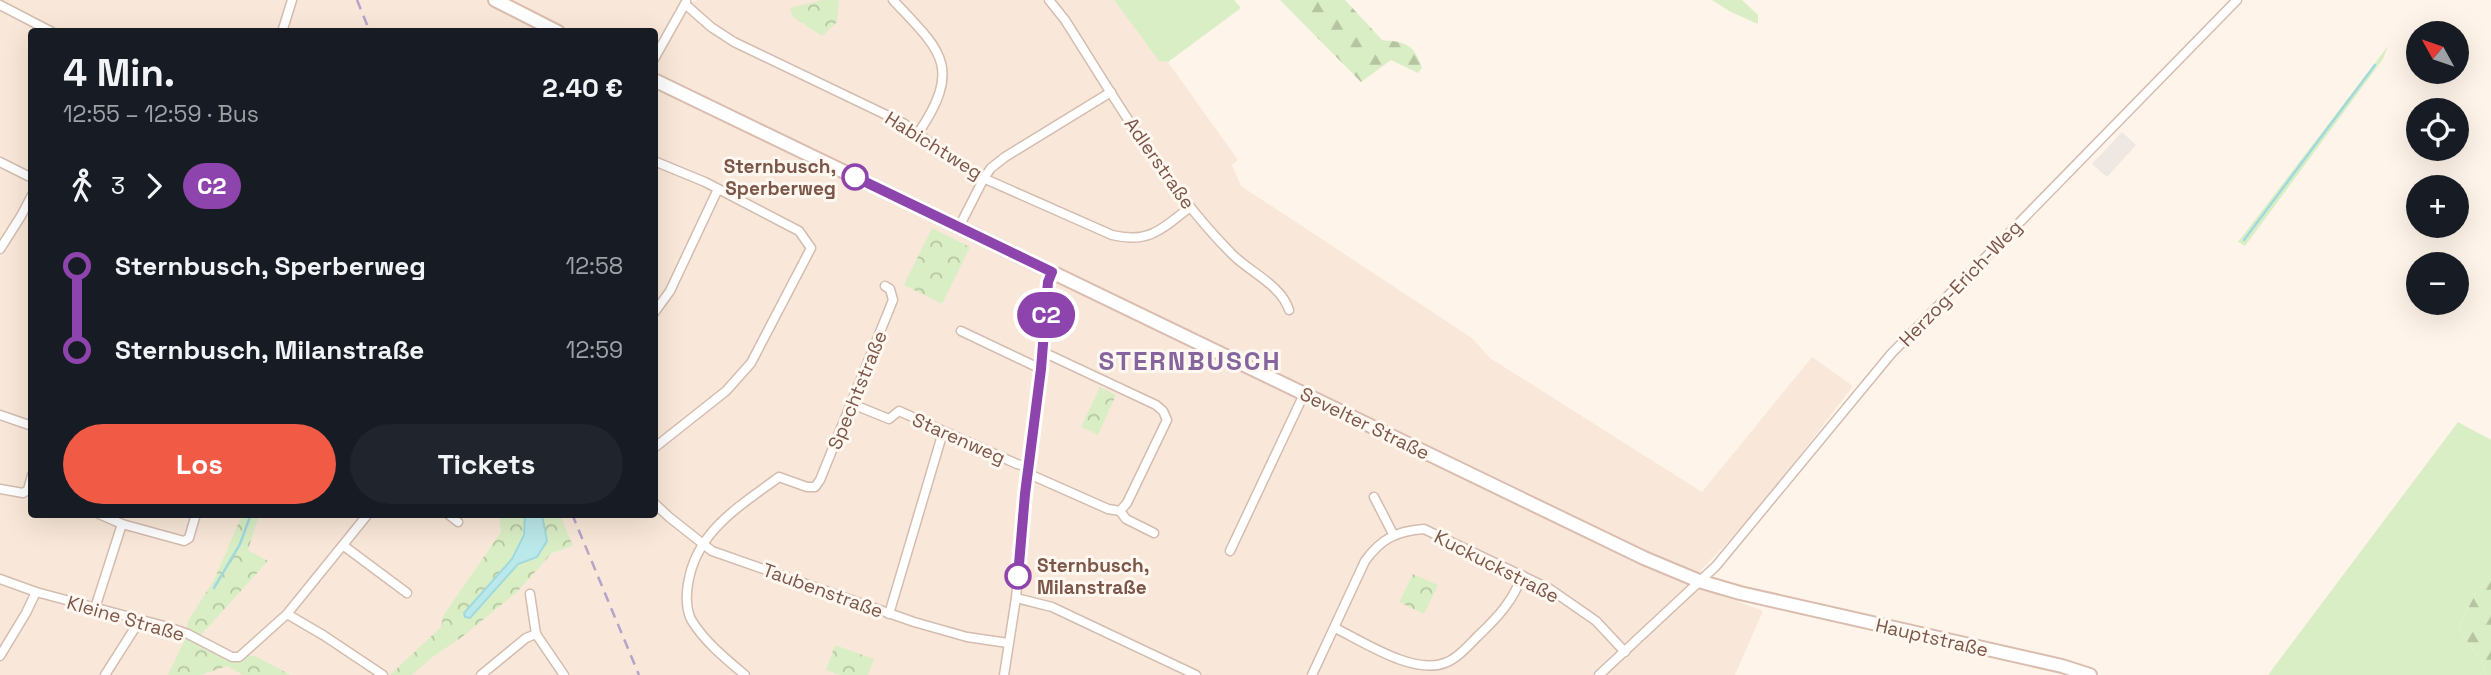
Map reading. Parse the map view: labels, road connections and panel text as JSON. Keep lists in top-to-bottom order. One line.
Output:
{"streets":{"street":["Habichtweg","Adlerstraße","Herzog-Erich-Weg","Spechtstraße","Sevelter Straße","Starenweg","Kuckuckstraße","Taubenstraße","Kleine Straße","Hauptstraße"]},"crossings":[["Habichtweg","Adlerstraße"],["Herzog-Erich-Weg","Sevelter Straße"],["Herzog-Erich-Weg","Kuckuckstraße"],["Spechtstraße","Starenweg"],["Spechtstraße","Taubenstraße"],["Sevelter Straße","Hauptstraße"]],"districts":["STERNBUSCH"],"places":["Sternbusch, Sperberweg","Sternbusch, Milanstraße"],"lines":["bus line C2"],"north":"top left","page":{"on_map":"C2","map_buttons":["+","−"],"heading":["4 Min.","12:55 – 12:59 · Bus","2.40 €"],"legs":["3","C2"],"list":[{"name":"Sternbusch, Sperberweg","value":"12:58"},{"name":"Sternbusch, Milanstraße","value":"12:59"}],"buttons":["Los","Tickets"]}}
